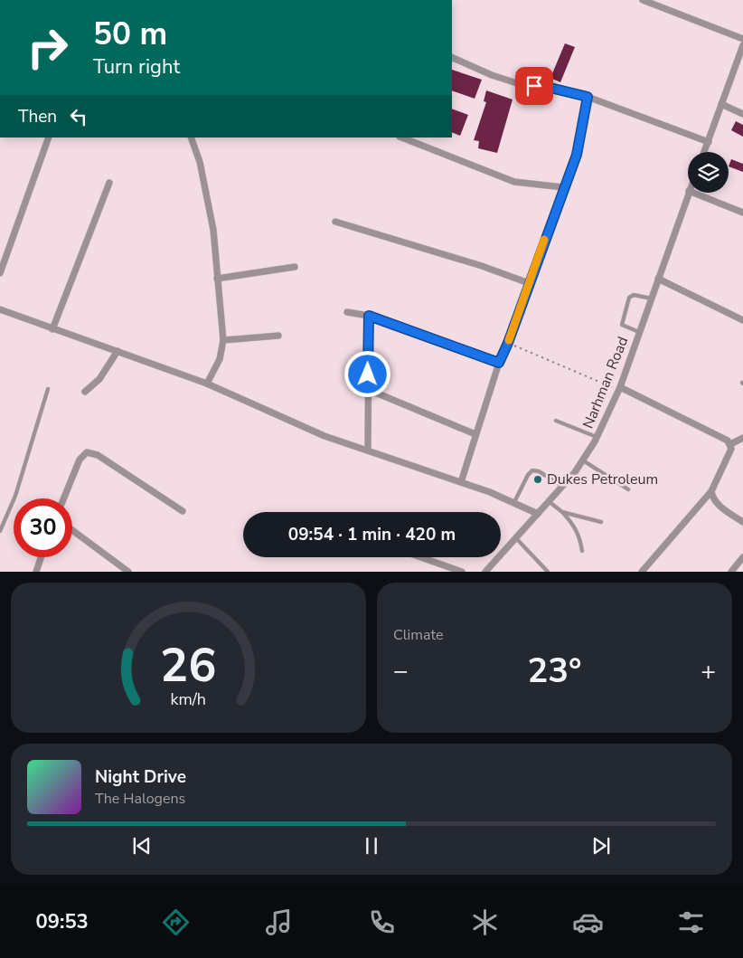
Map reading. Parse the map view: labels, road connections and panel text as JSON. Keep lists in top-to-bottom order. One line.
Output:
{"streets":{"street":["Narhman Road"]},"places":["Dukes Petroleum"],"page":{"turn":["50 m","Turn right"],"then":"Then","limit":"30","trip":"09:54 · 1 min · 420 m","tile":"Climate","heat":["−","23°","+"],"song":["Night Drive","The Halogens"],"tabs":"09:53","gauge":["26","km/h"]}}
